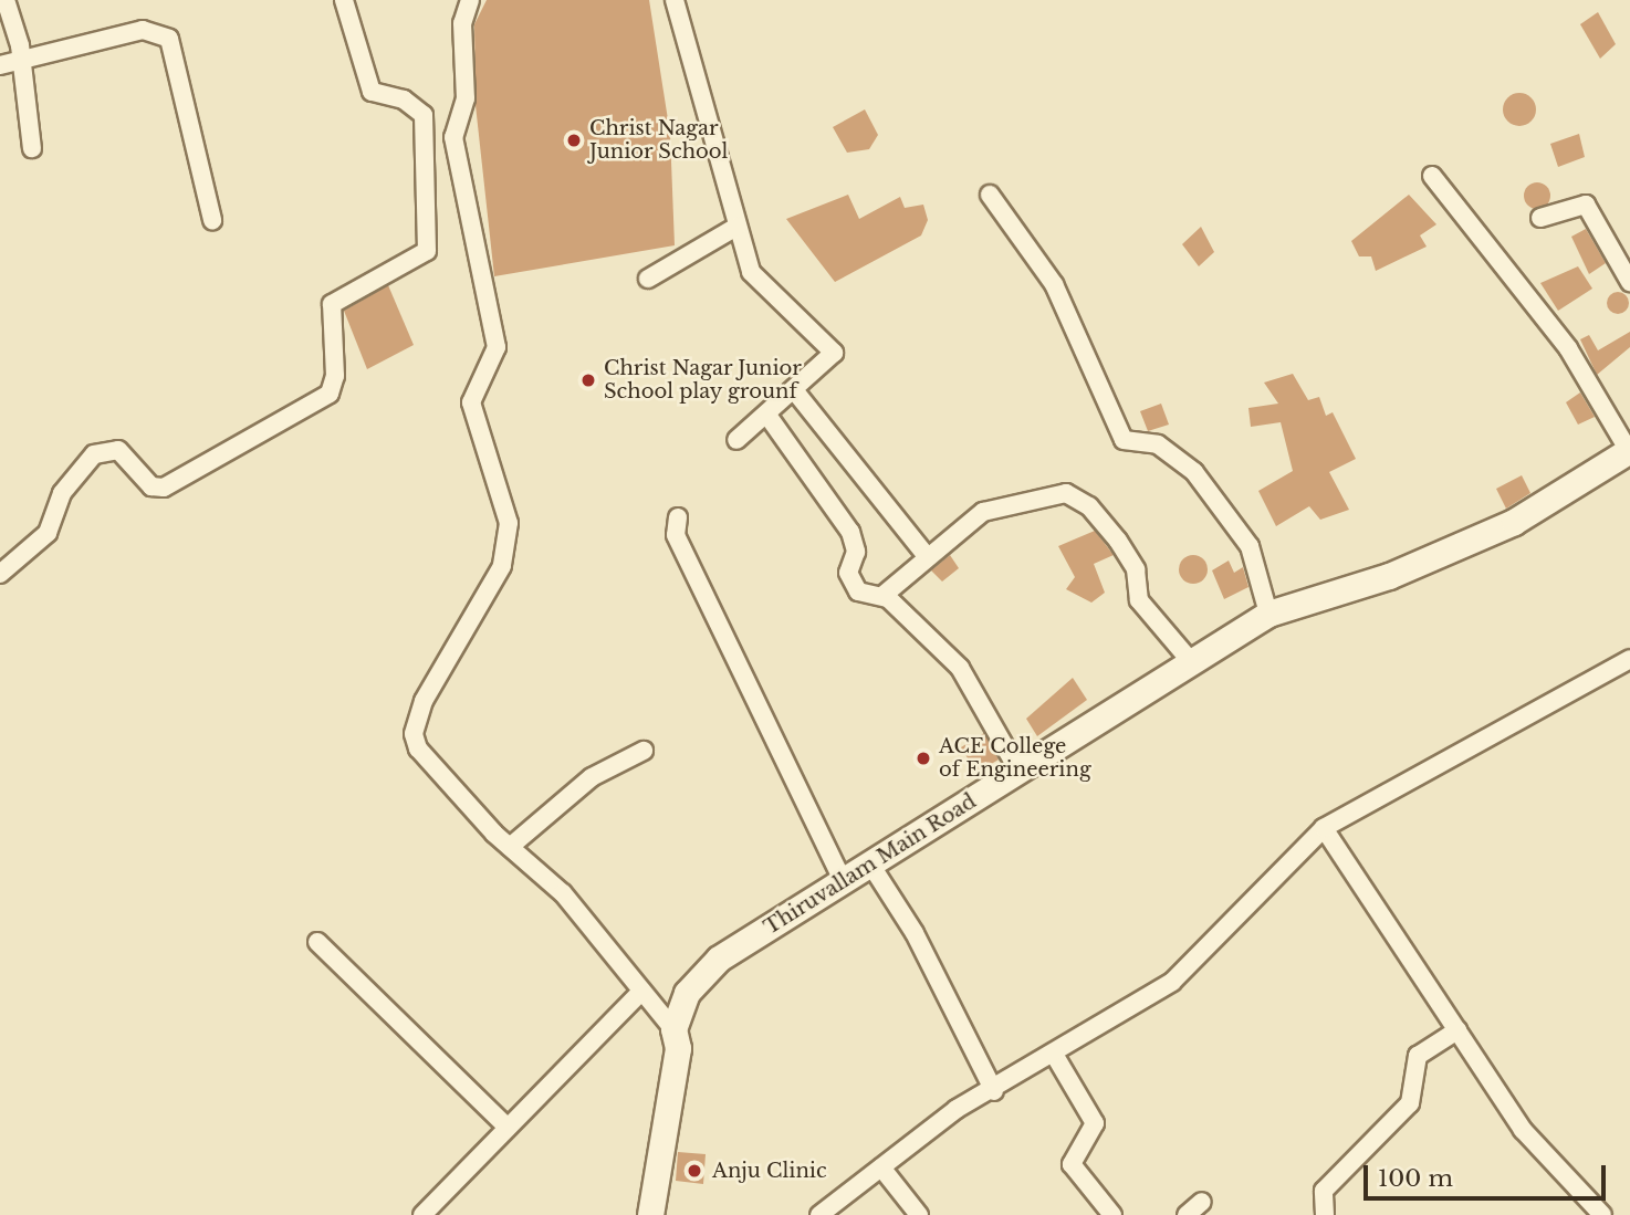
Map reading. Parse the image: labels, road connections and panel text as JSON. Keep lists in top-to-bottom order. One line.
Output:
{"streets":{"main road":["Thiruvallam Main Road"]},"places":["Christ Nagar Junior School","Christ Nagar Junior School play grounf","ACE College of Engineering","Anju Clinic"],"scale_bar":"100 m"}
